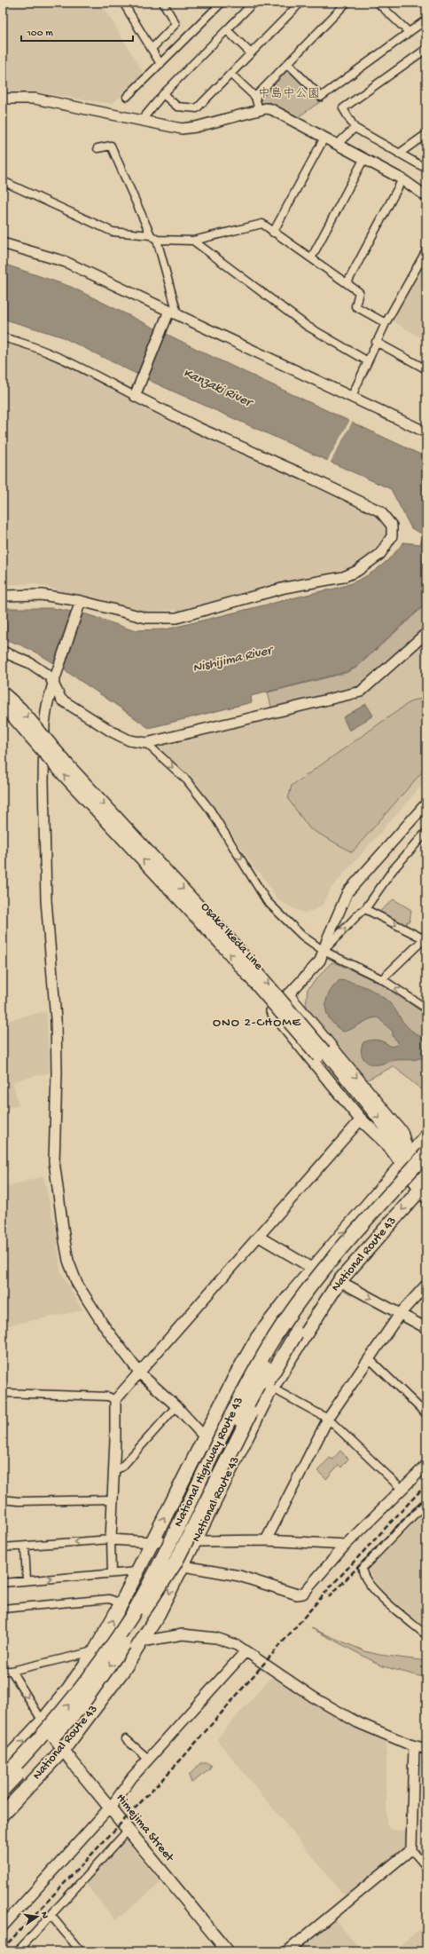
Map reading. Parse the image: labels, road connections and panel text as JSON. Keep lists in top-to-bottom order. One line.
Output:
{"streets":{"highway":["National Route 43","National Highway Route 43"],"main road":["Osaka Ikeda Line","Himejima Street"]},"crossings":[["Osaka Ikeda Line","National Route 43"],["National Route 43","Himejima Street"]],"districts":["ONO 2-CHOME"],"water":["Kanzaki River","Nishijima River"],"parks":["中島中公園"],"scale_bar":"100 m","north":"right"}
